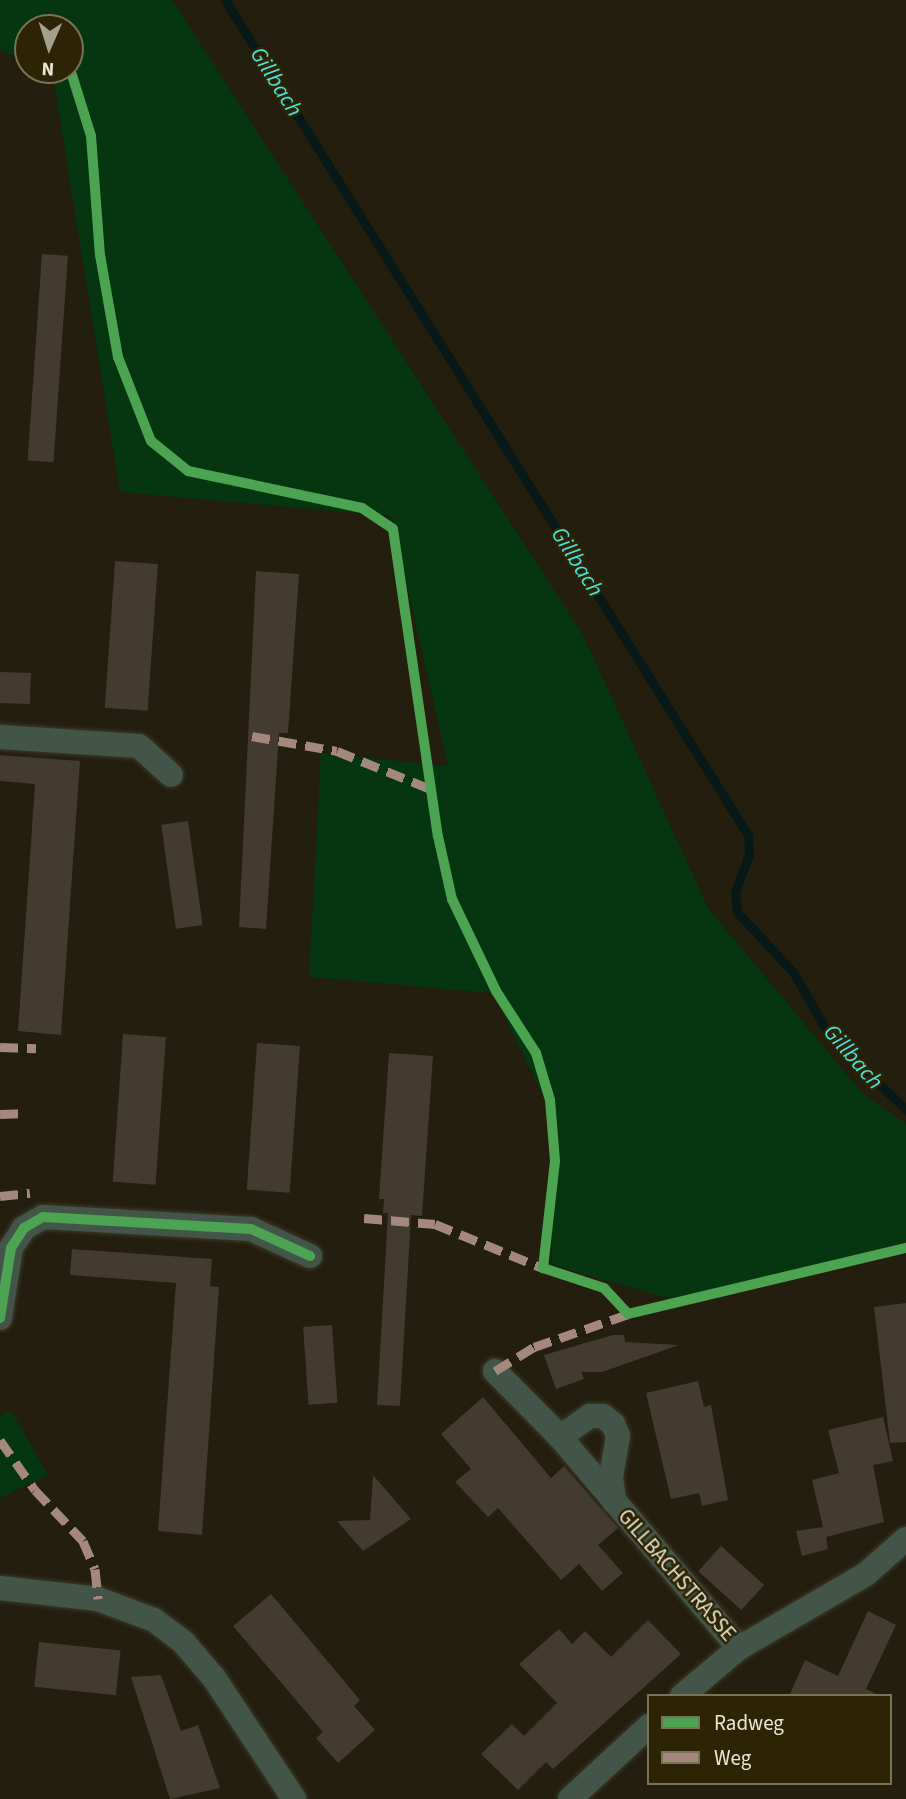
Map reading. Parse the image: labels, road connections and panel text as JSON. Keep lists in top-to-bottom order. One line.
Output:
{"streets":{"street":["GILLBACHSTRASSE"]},"water":["Gillbach"],"legend":["Radweg","Weg"],"north":"bottom"}
